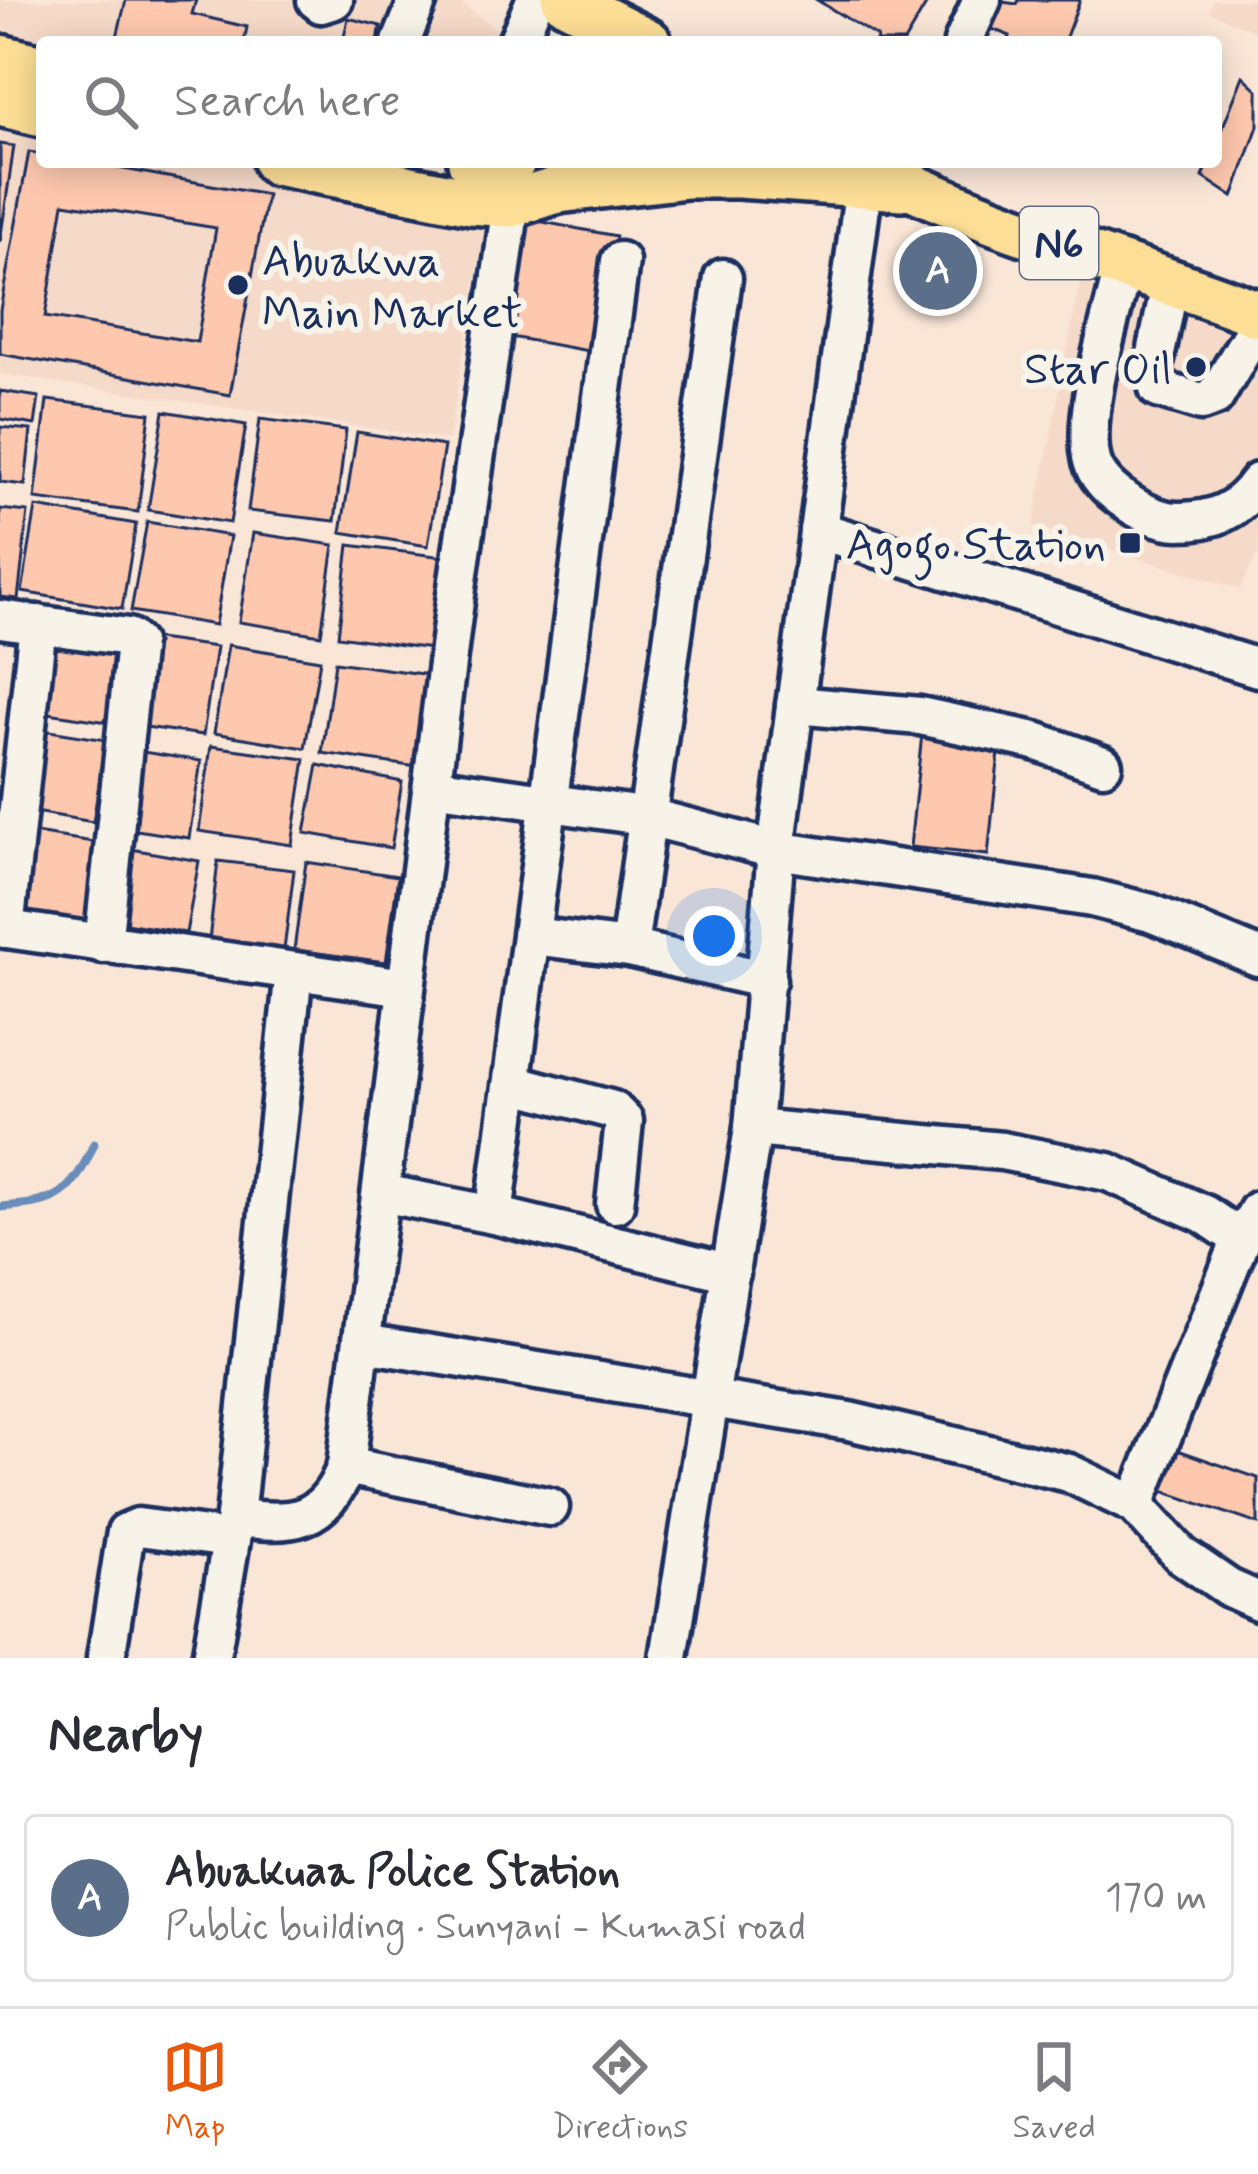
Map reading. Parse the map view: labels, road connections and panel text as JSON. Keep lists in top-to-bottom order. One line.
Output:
{"streets":{"main road":["N6"]},"places":{"other":["Abuakwa Main Market","Star Oil"],"transit":["Agogo Station"]},"page":{"search":"Search here","pins":"A","heading":"Nearby","list":[{"mark":"A","name":"Abuakuaa Police Station","note":"Public building · Sunyani - Kumasi road","value":"170 m"}],"nav":["Map","Directions","Saved"]}}
